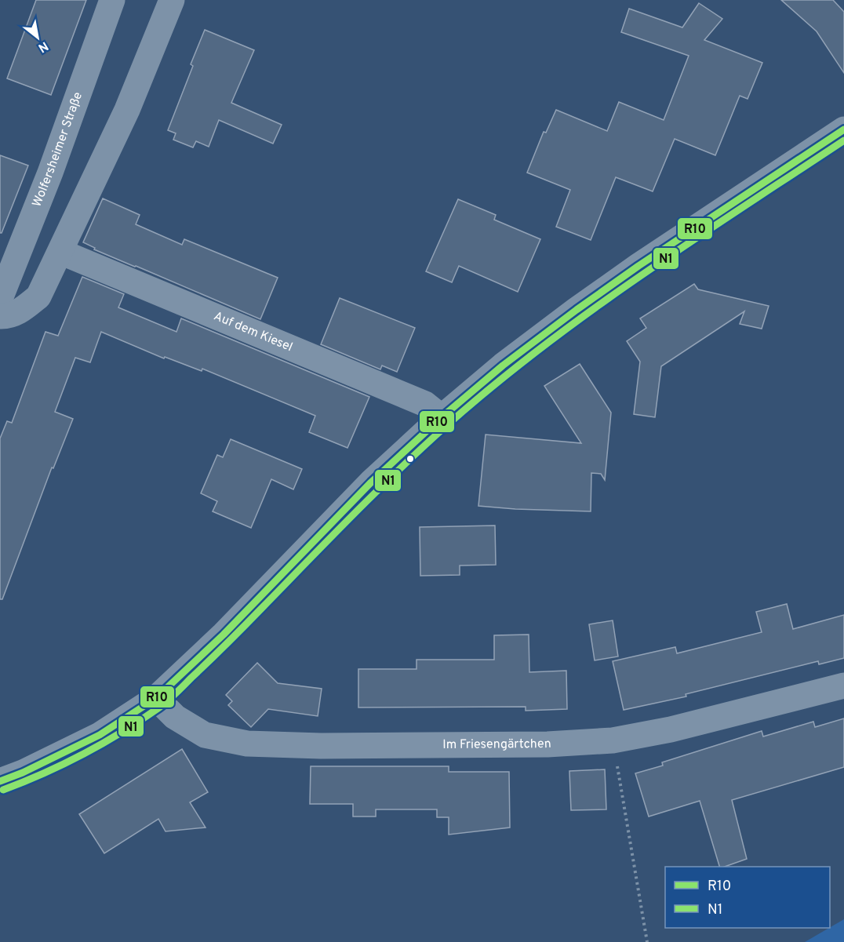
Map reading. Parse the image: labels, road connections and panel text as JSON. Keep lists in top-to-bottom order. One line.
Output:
{"streets":{"street":["Wolfersheimer Straße","Auf dem Kiesel","Im Friesengärtchen"]},"lines":["transit line R10","transit line N1"],"legend":["R10","N1"],"north":"bottom right"}
